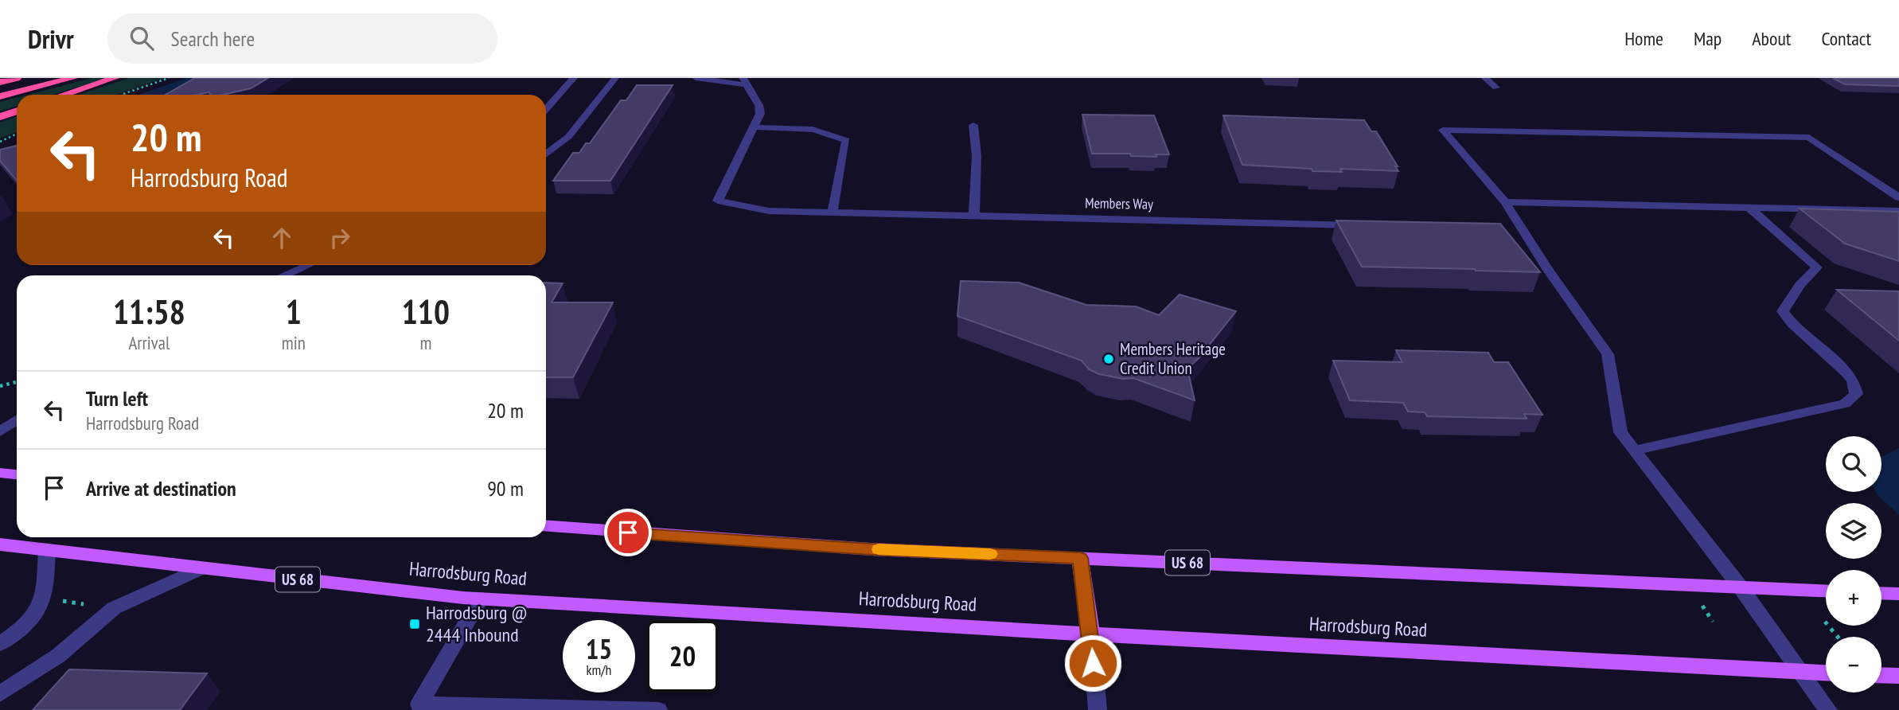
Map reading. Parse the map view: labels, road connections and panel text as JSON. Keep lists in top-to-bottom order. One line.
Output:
{"streets":{"main road":["US 68","Harrodsburg Road"],"street":["Members Way"]},"places":{"other":["Members Heritage Credit Union"],"transit":["Harrodsburg @ 2444 Inbound"]},"page":{"header":"Drivr","search":"Search here","nav":["Home","Map","About","Contact"],"turn":["20 m","Harrodsburg Road"],"eta":["11:58","Arrival","1","min","110","m"],"list":[{"name":"Turn left","note":"Harrodsburg Road","value":"20 m"},{"name":"Arrive at destination","value":"90 m"}],"map_buttons":["+","−"],"speed":"15 km/h","limit":"20"}}
